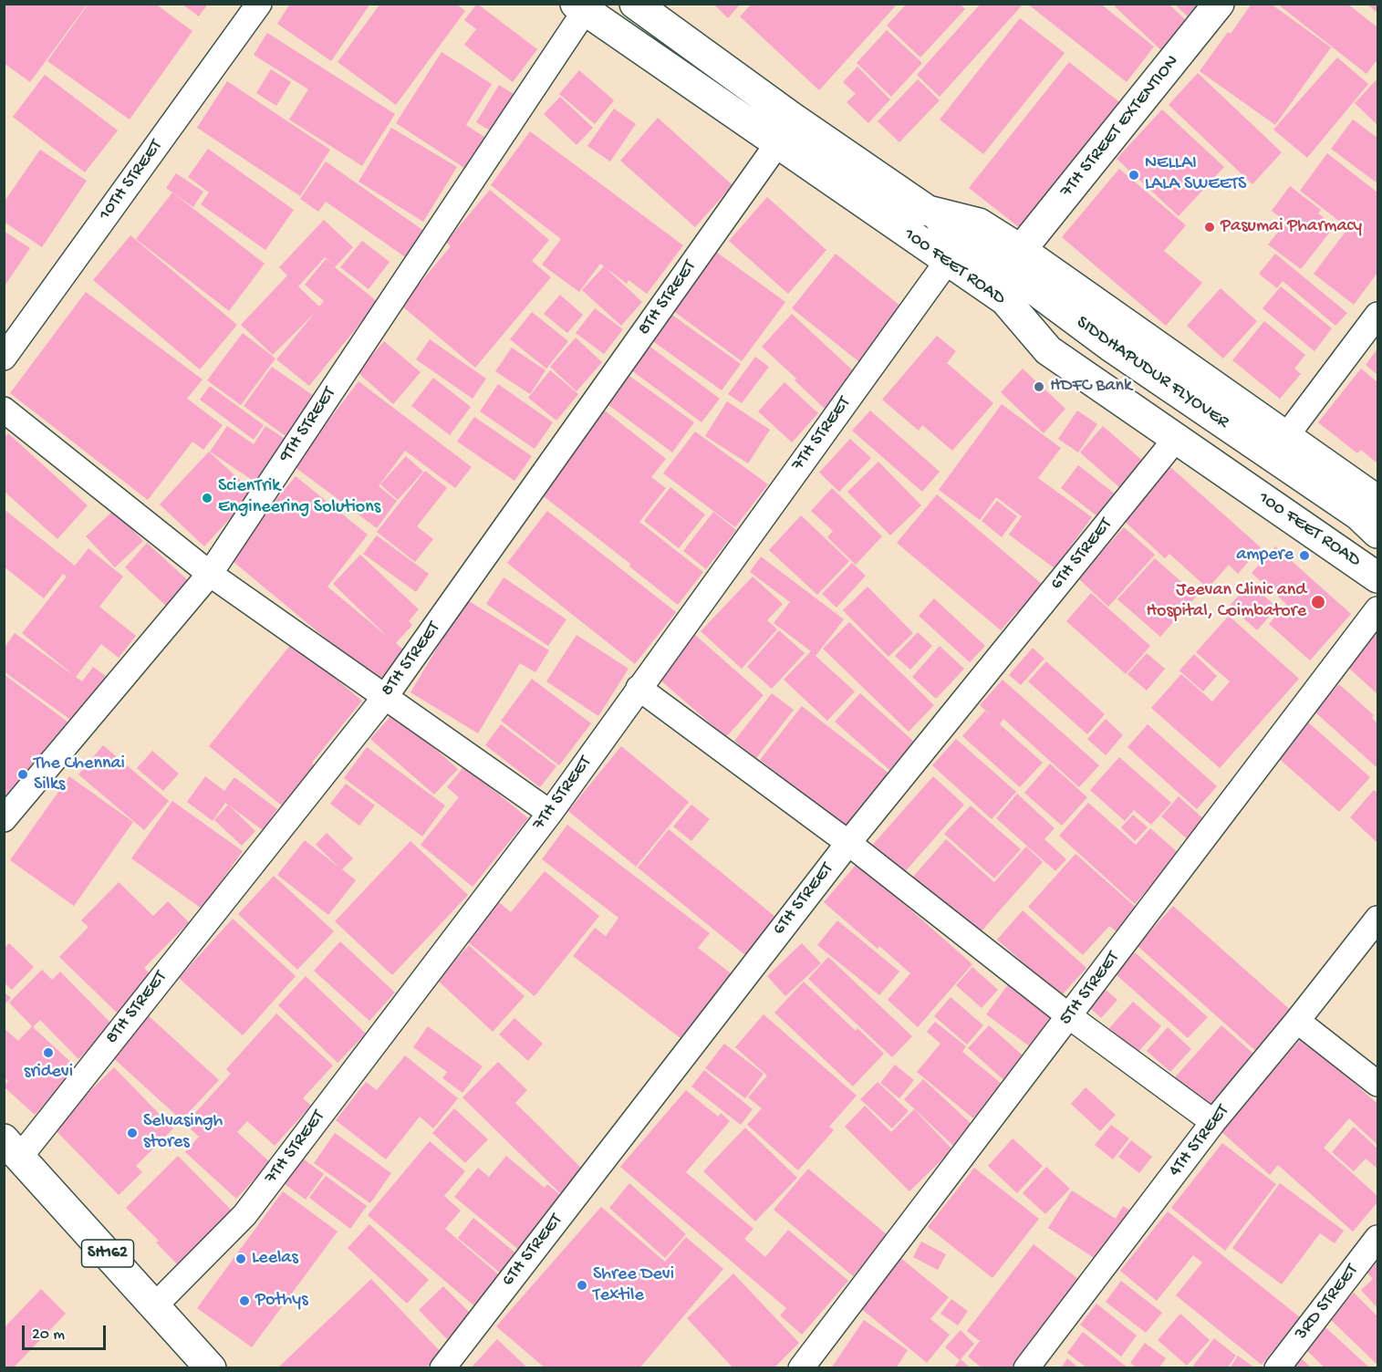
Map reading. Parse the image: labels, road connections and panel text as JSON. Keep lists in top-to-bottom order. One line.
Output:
{"streets":{"main road":["7TH STREET EXTENTION","100 FEET ROAD","SIDDHAPUDUR FLYOVER","SH162"],"street":["10TH STREET","8TH STREET","9TH STREET","7TH STREET","6TH STREET","5TH STREET","4TH STREET","3RD STREET"]},"crossings":[["7TH STREET EXTENTION","100 FEET ROAD"],["7TH STREET EXTENTION","SIDDHAPUDUR FLYOVER"],["100 FEET ROAD","8TH STREET"],["100 FEET ROAD","SIDDHAPUDUR FLYOVER"],["100 FEET ROAD","9TH STREET"],["100 FEET ROAD","7TH STREET"],["100 FEET ROAD","6TH STREET"],["8TH STREET","SH162"],["7TH STREET","SH162"]],"places":["NELLAI LALA SWEETS","Pasumai Pharmacy","HDFC Bank","ScienTrik Engineering Solutions","ampere","Jeevan Clinic and Hospital, Coimbatore","The Chennai Silks","sridevi","Selvasingh stores","Leelas","Shree Devi Textile","Pothys"],"scale_bar":"20 m"}
